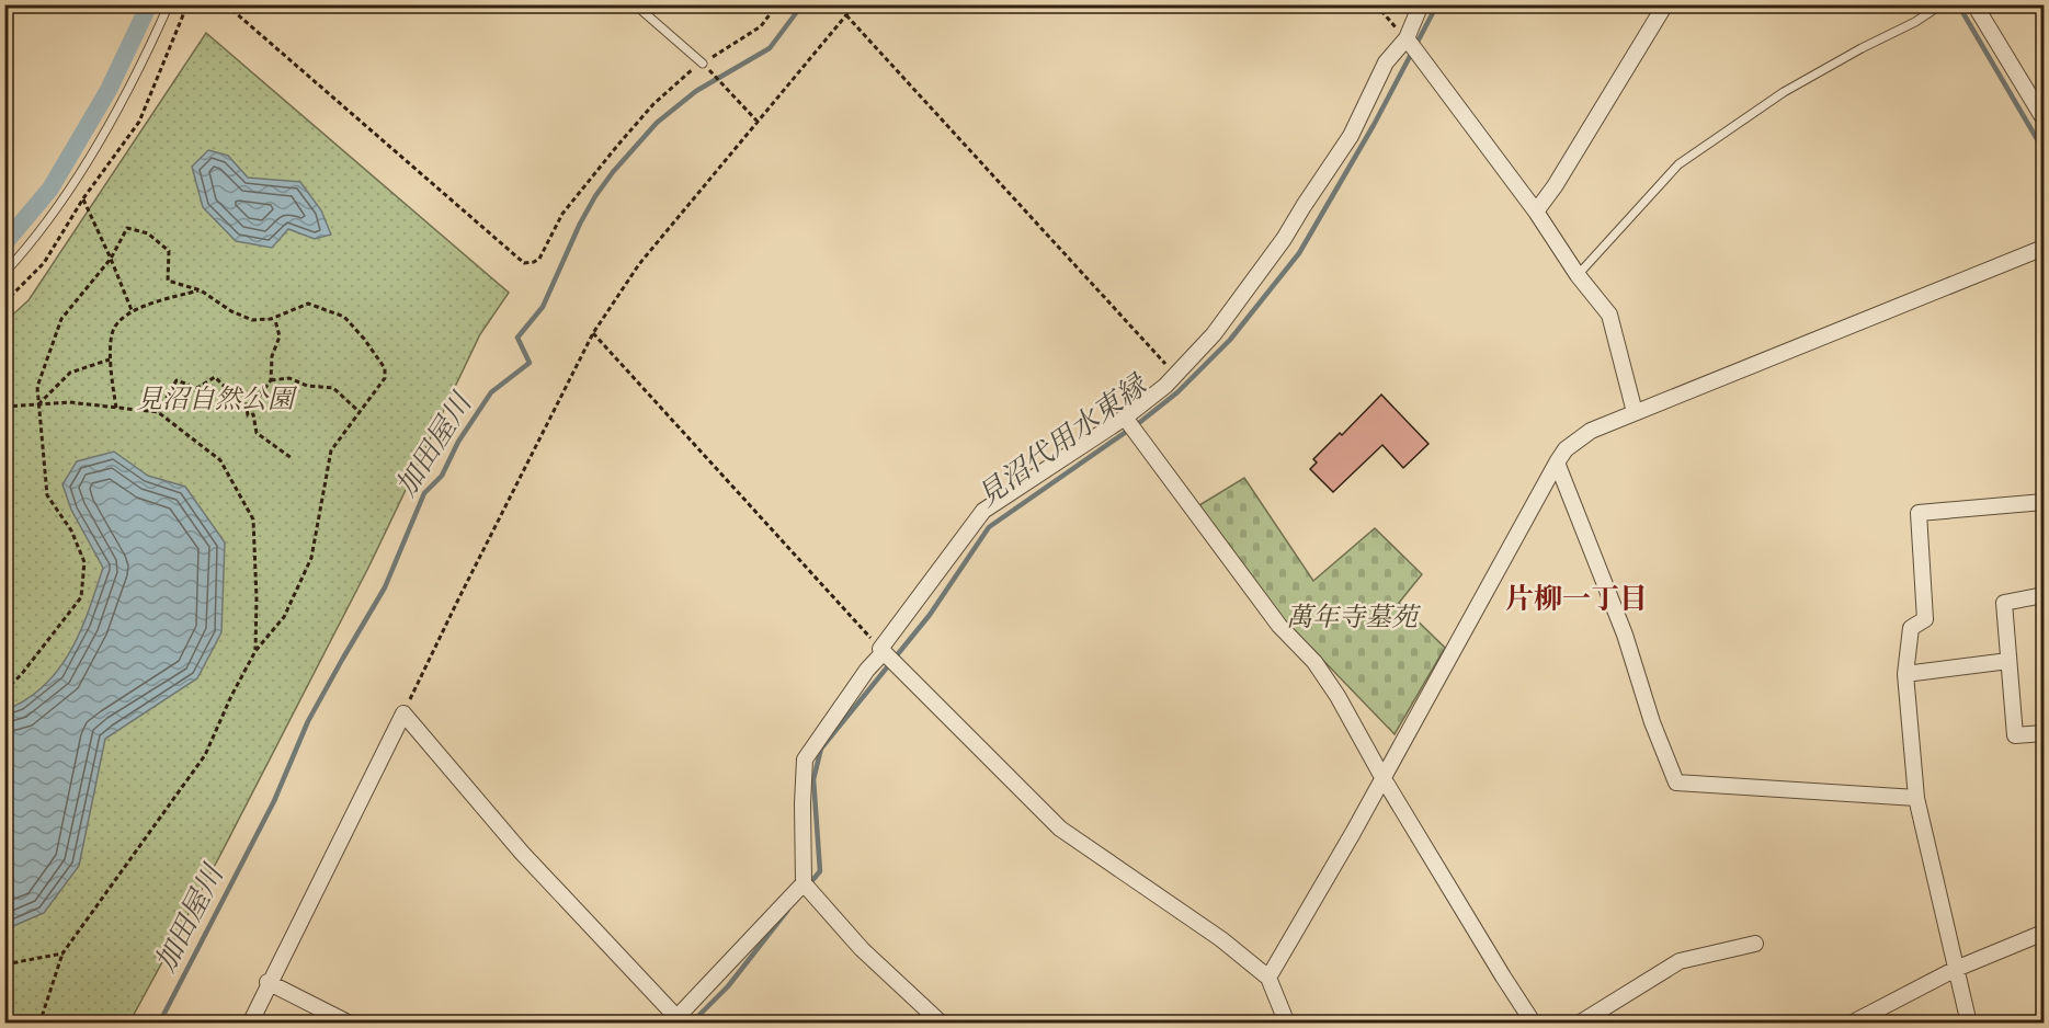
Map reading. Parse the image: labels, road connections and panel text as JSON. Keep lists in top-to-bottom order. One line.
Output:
{"districts":["片柳一丁目"],"water":["見沼代用水東縁","加田屋川"],"parks":["見沼自然公園","萬年寺墓苑"]}
